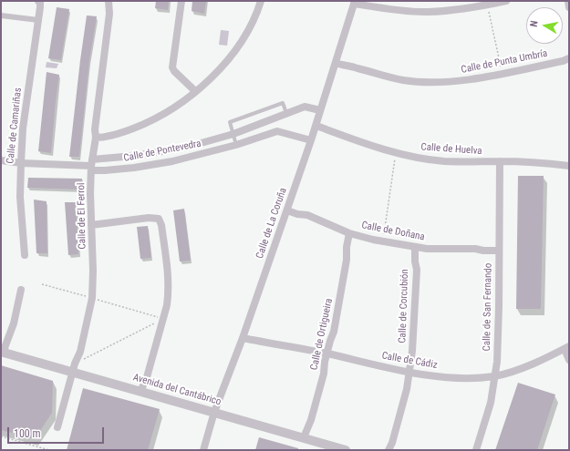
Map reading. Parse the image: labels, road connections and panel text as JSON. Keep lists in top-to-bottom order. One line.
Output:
{"streets":{"street":["Calle de Punta Umbría","Calle de Camariñas","Calle de Huelva","Calle de Pontevedra","Calle de El Ferrol","Calle de La Coruña","Calle de Doñana","Calle de Corcubión","Calle de San Fernando","Calle de Ortigueira","Calle de Cádiz","Avenida del Cantábrico"]},"crossings":[["Calle de Punta Umbría","Calle de La Coruña"],["Calle de Camariñas","Calle de Pontevedra"],["Calle de Huelva","Calle de La Coruña"],["Calle de Huelva","Calle de San Fernando"],["Calle de Pontevedra","Calle de El Ferrol"],["Calle de Pontevedra","Calle de La Coruña"],["Calle de El Ferrol","Avenida del Cantábrico"],["Calle de La Coruña","Calle de Doñana"],["Calle de La Coruña","Calle de Cádiz"],["Calle de La Coruña","Avenida del Cantábrico"],["Calle de Doñana","Calle de Corcubión"],["Calle de Doñana","Calle de San Fernando"],["Calle de Doñana","Calle de Ortigueira"],["Calle de Corcubión","Calle de Cádiz"],["Calle de San Fernando","Calle de Cádiz"],["Calle de Ortigueira","Calle de Cádiz"],["Calle de Ortigueira","Avenida del Cantábrico"]],"scale_bar":"100 m","north":"left"}
